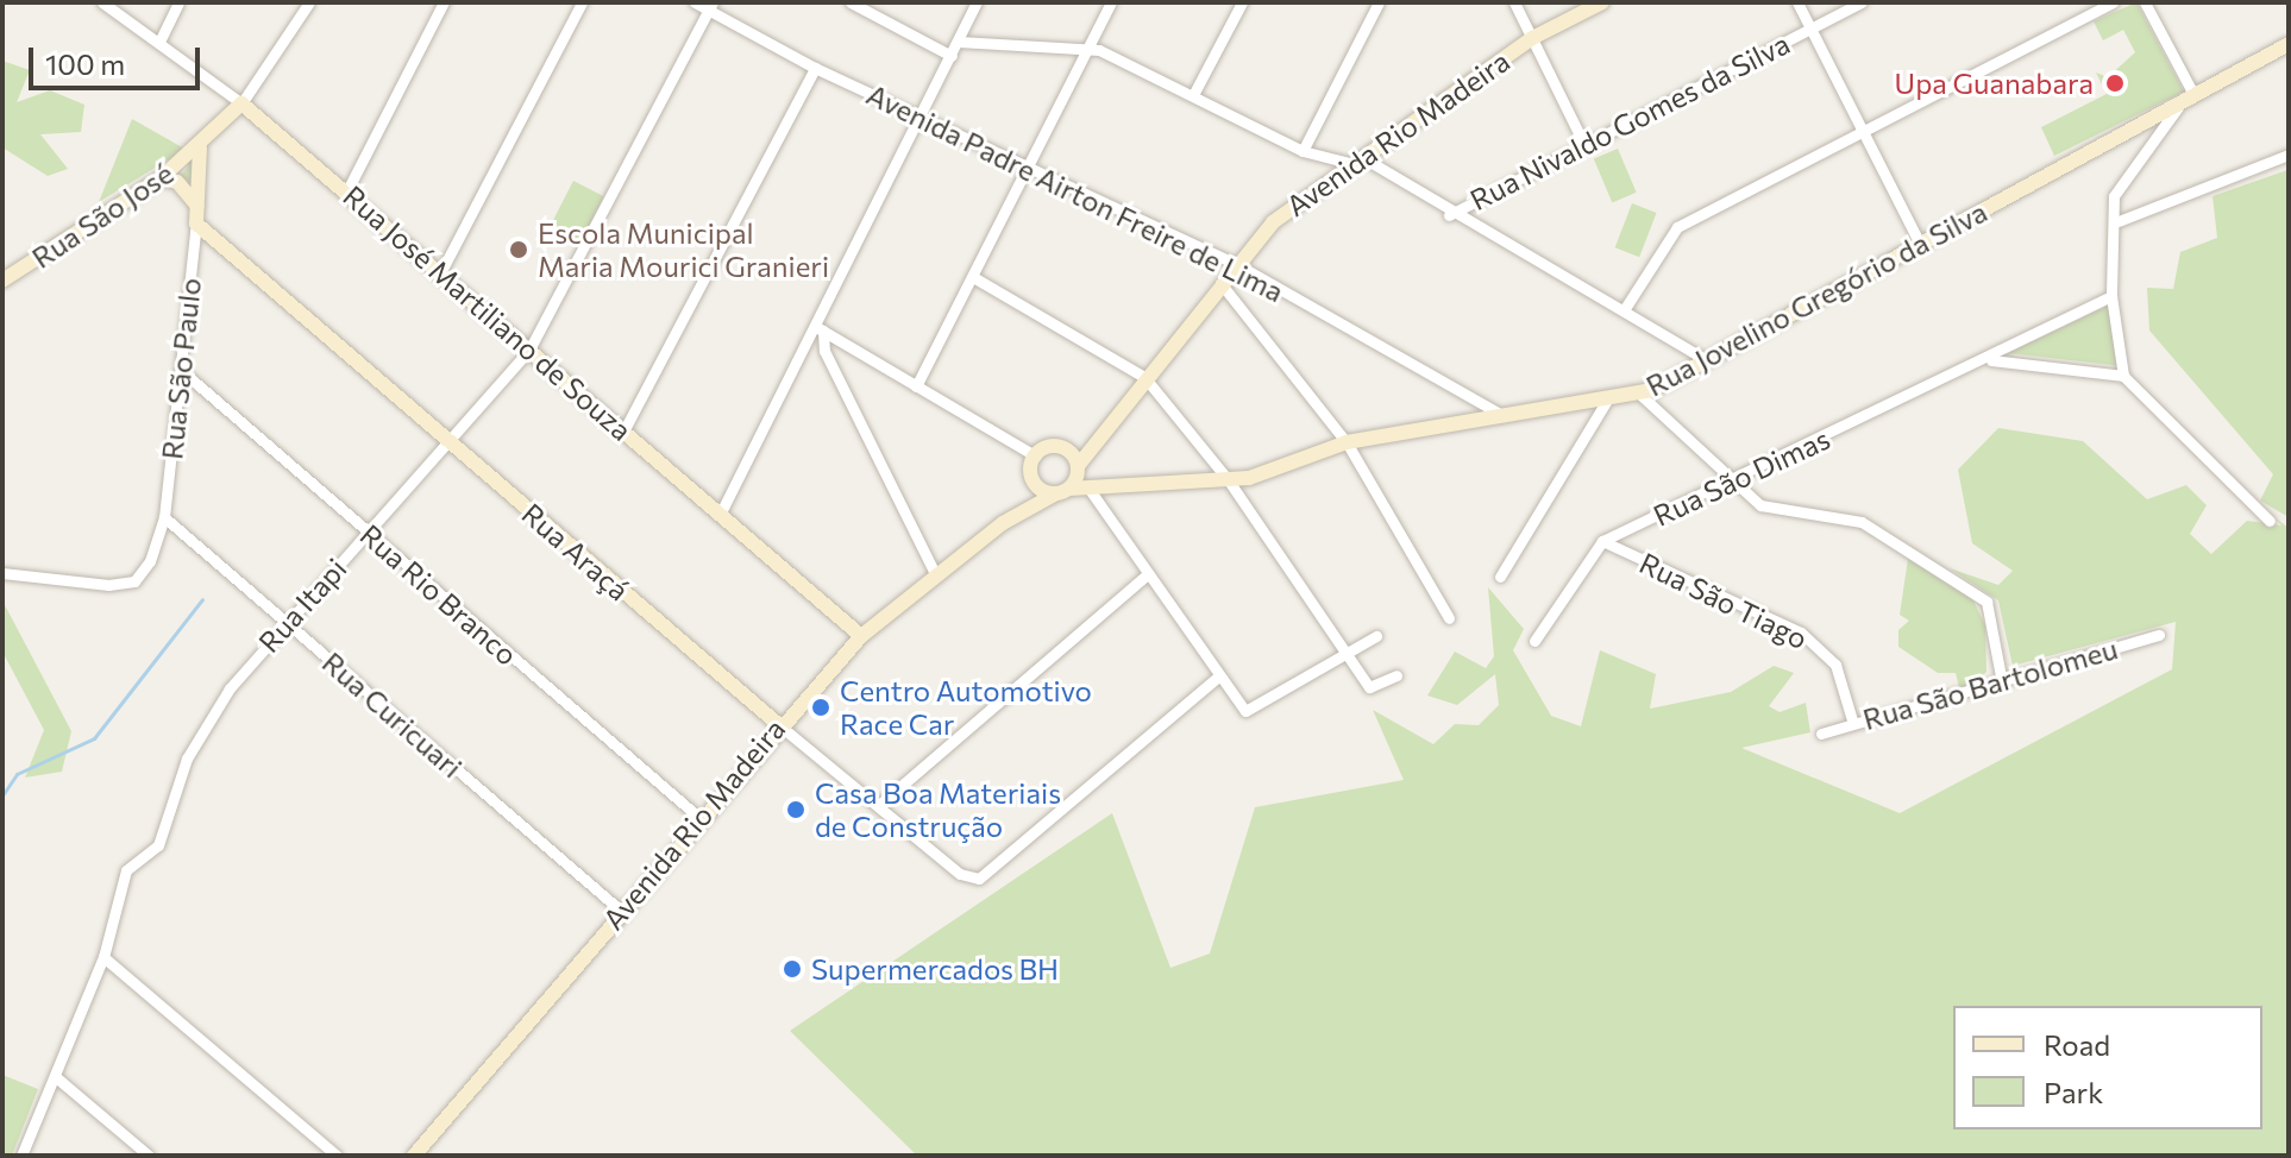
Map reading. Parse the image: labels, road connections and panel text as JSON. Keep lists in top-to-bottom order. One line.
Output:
{"streets":{"street":["Rua Nivaldo Gomes da Silva","Avenida Rio Madeira","Avenida Padre Airton Freire de Lima","Rua São José","Rua Jovelino Gregório da Silva","Rua José Martiliano de Souza","Rua São Paulo","Rua São Dimas","Rua Araçá","Rua Rio Branco","Rua São Tiago","Rua Itapi","Rua São Bartolomeu","Rua Curicuari"]},"crossings":[["Avenida Rio Madeira","Avenida Padre Airton Freire de Lima"],["Avenida Rio Madeira","Rua Jovelino Gregório da Silva"],["Avenida Rio Madeira","Rua José Martiliano de Souza"],["Avenida Rio Madeira","Rua Araçá"],["Avenida Rio Madeira","Rua Rio Branco"],["Avenida Rio Madeira","Rua Curicuari"],["Avenida Padre Airton Freire de Lima","Rua Jovelino Gregório da Silva"],["Avenida Padre Airton Freire de Lima","Rua Itapi"],["Rua São José","Rua José Martiliano de Souza"],["Rua São José","Rua São Paulo"],["Rua José Martiliano de Souza","Rua Itapi"],["Rua São Paulo","Rua Araçá"],["Rua São Paulo","Rua Rio Branco"],["Rua São Paulo","Rua Curicuari"],["Rua São Dimas","Rua São Tiago"],["Rua Araçá","Rua Itapi"],["Rua Rio Branco","Rua Itapi"],["Rua São Tiago","Rua São Bartolomeu"],["Rua Itapi","Rua Curicuari"]],"places":["Upa Guanabara","Escola Municipal Maria Mourici Granieri","Centro Automotivo Race Car","Casa Boa Materiais de Construção","Supermercados BH"],"legend":["Road","Park"],"scale_bar":"100 m"}
